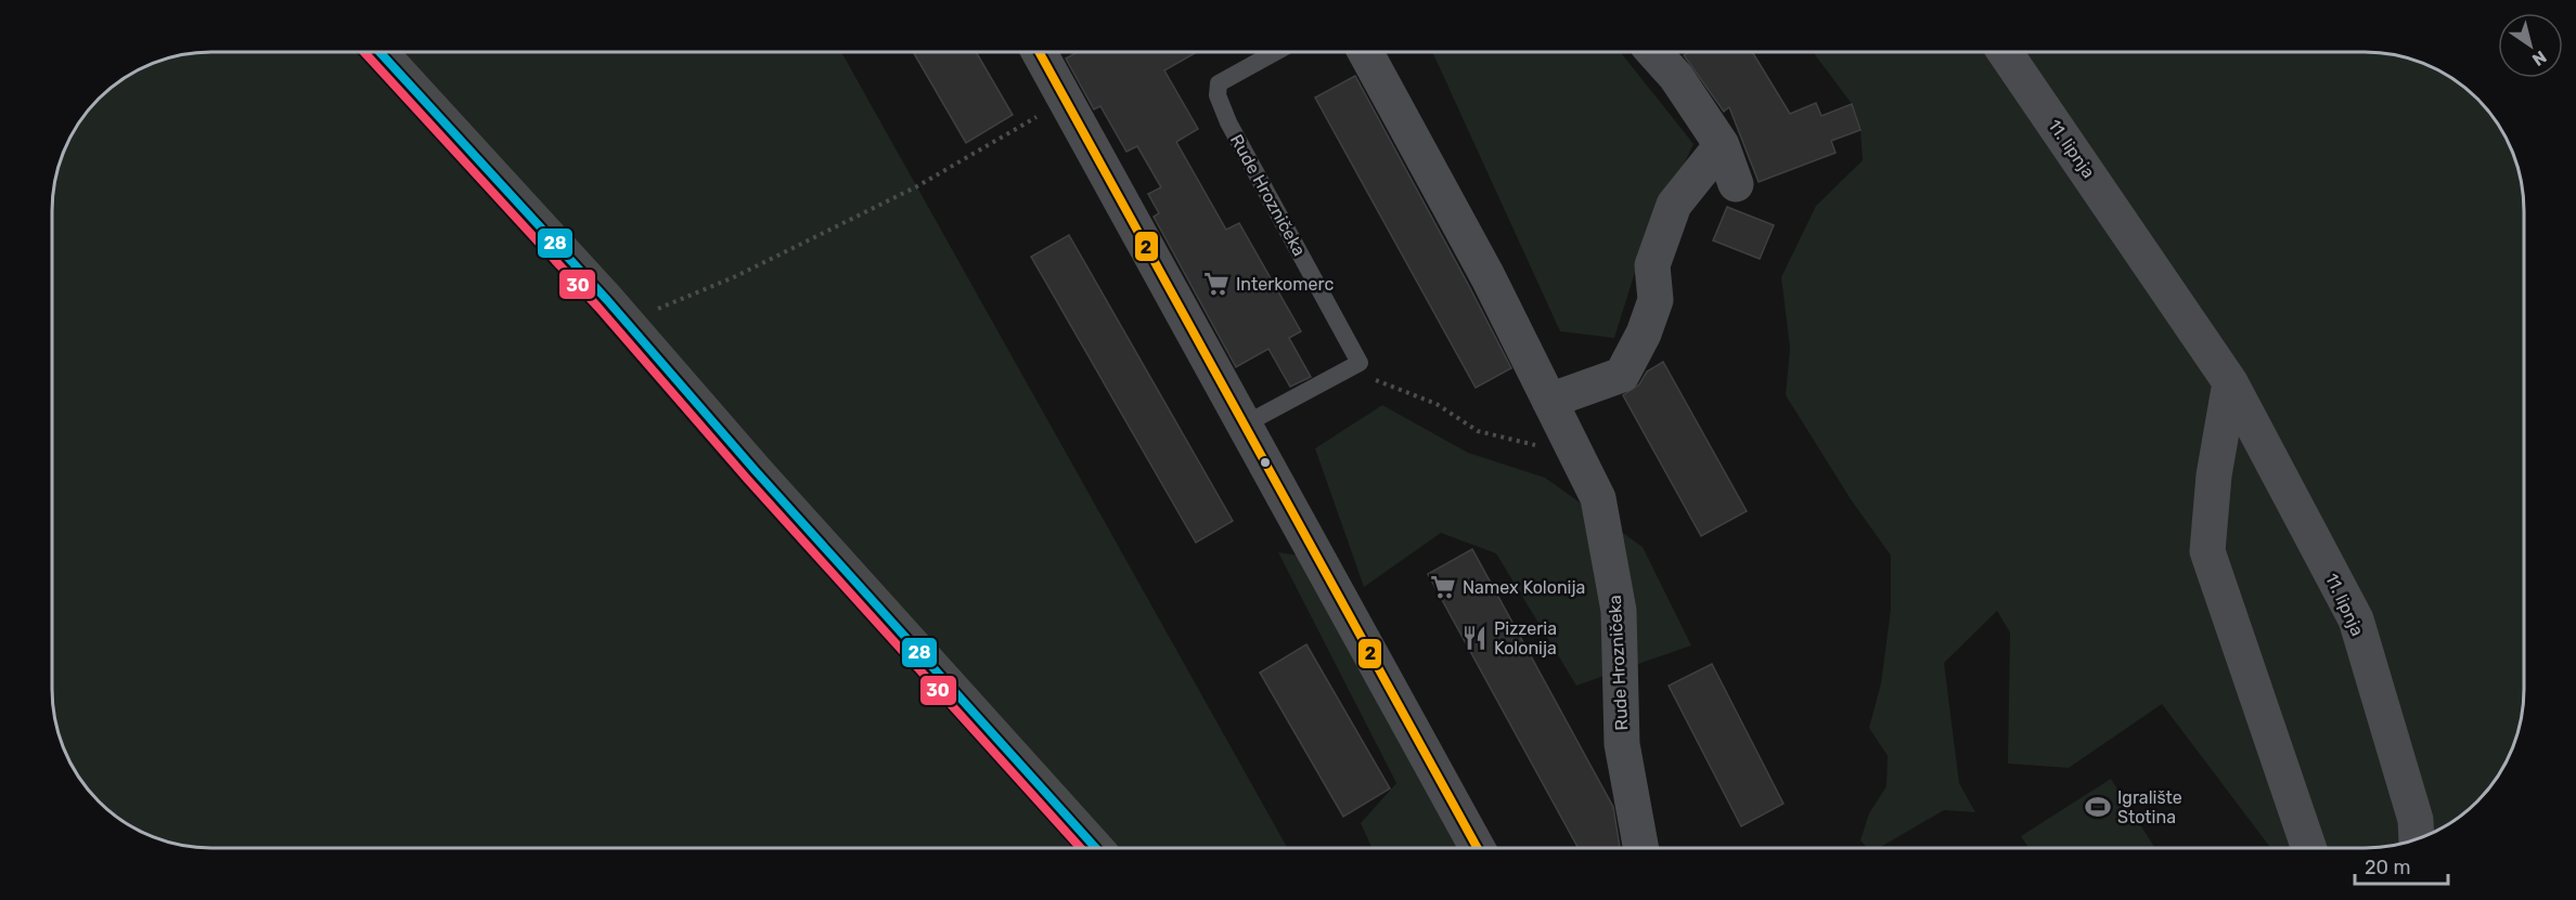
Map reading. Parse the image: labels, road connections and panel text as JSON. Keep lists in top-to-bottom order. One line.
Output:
{"streets":{"street":["11. lipnja","Rude Hrozničeka"]},"places":{"supermarket":["Interkomerc","Namex Kolonija"],"restaurant":["Pizzeria Kolonija"],"sports":["Igralište Stotina"]},"lines":["transit line 28","transit line 30","transit line 2"],"scale_bar":"20 m","north":"bottom right"}
